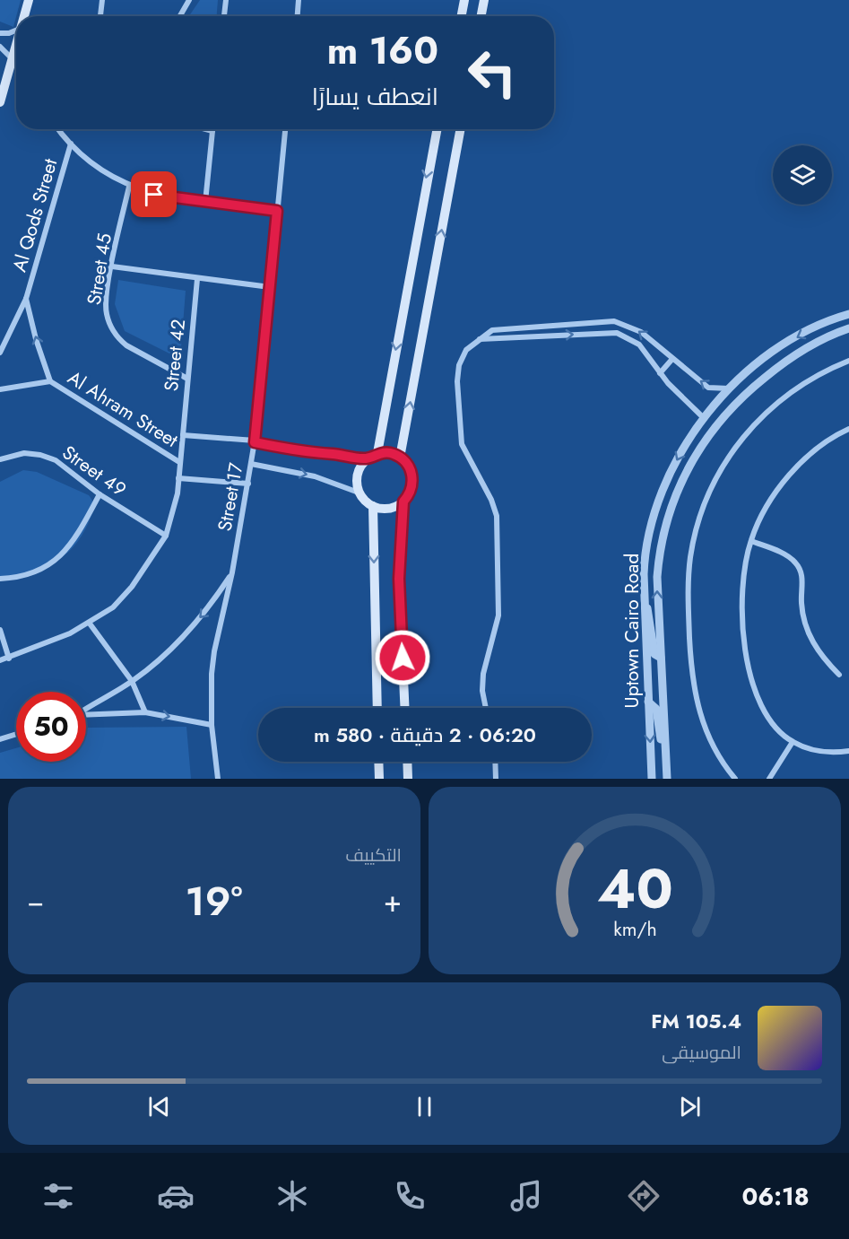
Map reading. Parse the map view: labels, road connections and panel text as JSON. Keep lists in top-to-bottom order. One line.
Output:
{"streets":{"street":["Al Qods Street","Street 45","Street 42","Al Ahram Street","Street 49","Street 17","Uptown Cairo Road"]},"crossings":[["Al Qods Street","Al Ahram Street"],["Street 45","Street 42"],["Street 42","Al Ahram Street"],["Street 42","Street 49"]],"page":{"turn":["160 m","انعطف يسارًا"],"limit":"50","trip":"06:20 · 2 دقيقة · 580 m","tile":"التكييف","heat":["−","19°","+"],"song":["105.4 FM","الموسيقى"],"tabs":"06:18","gauge":["40","km/h"]}}
